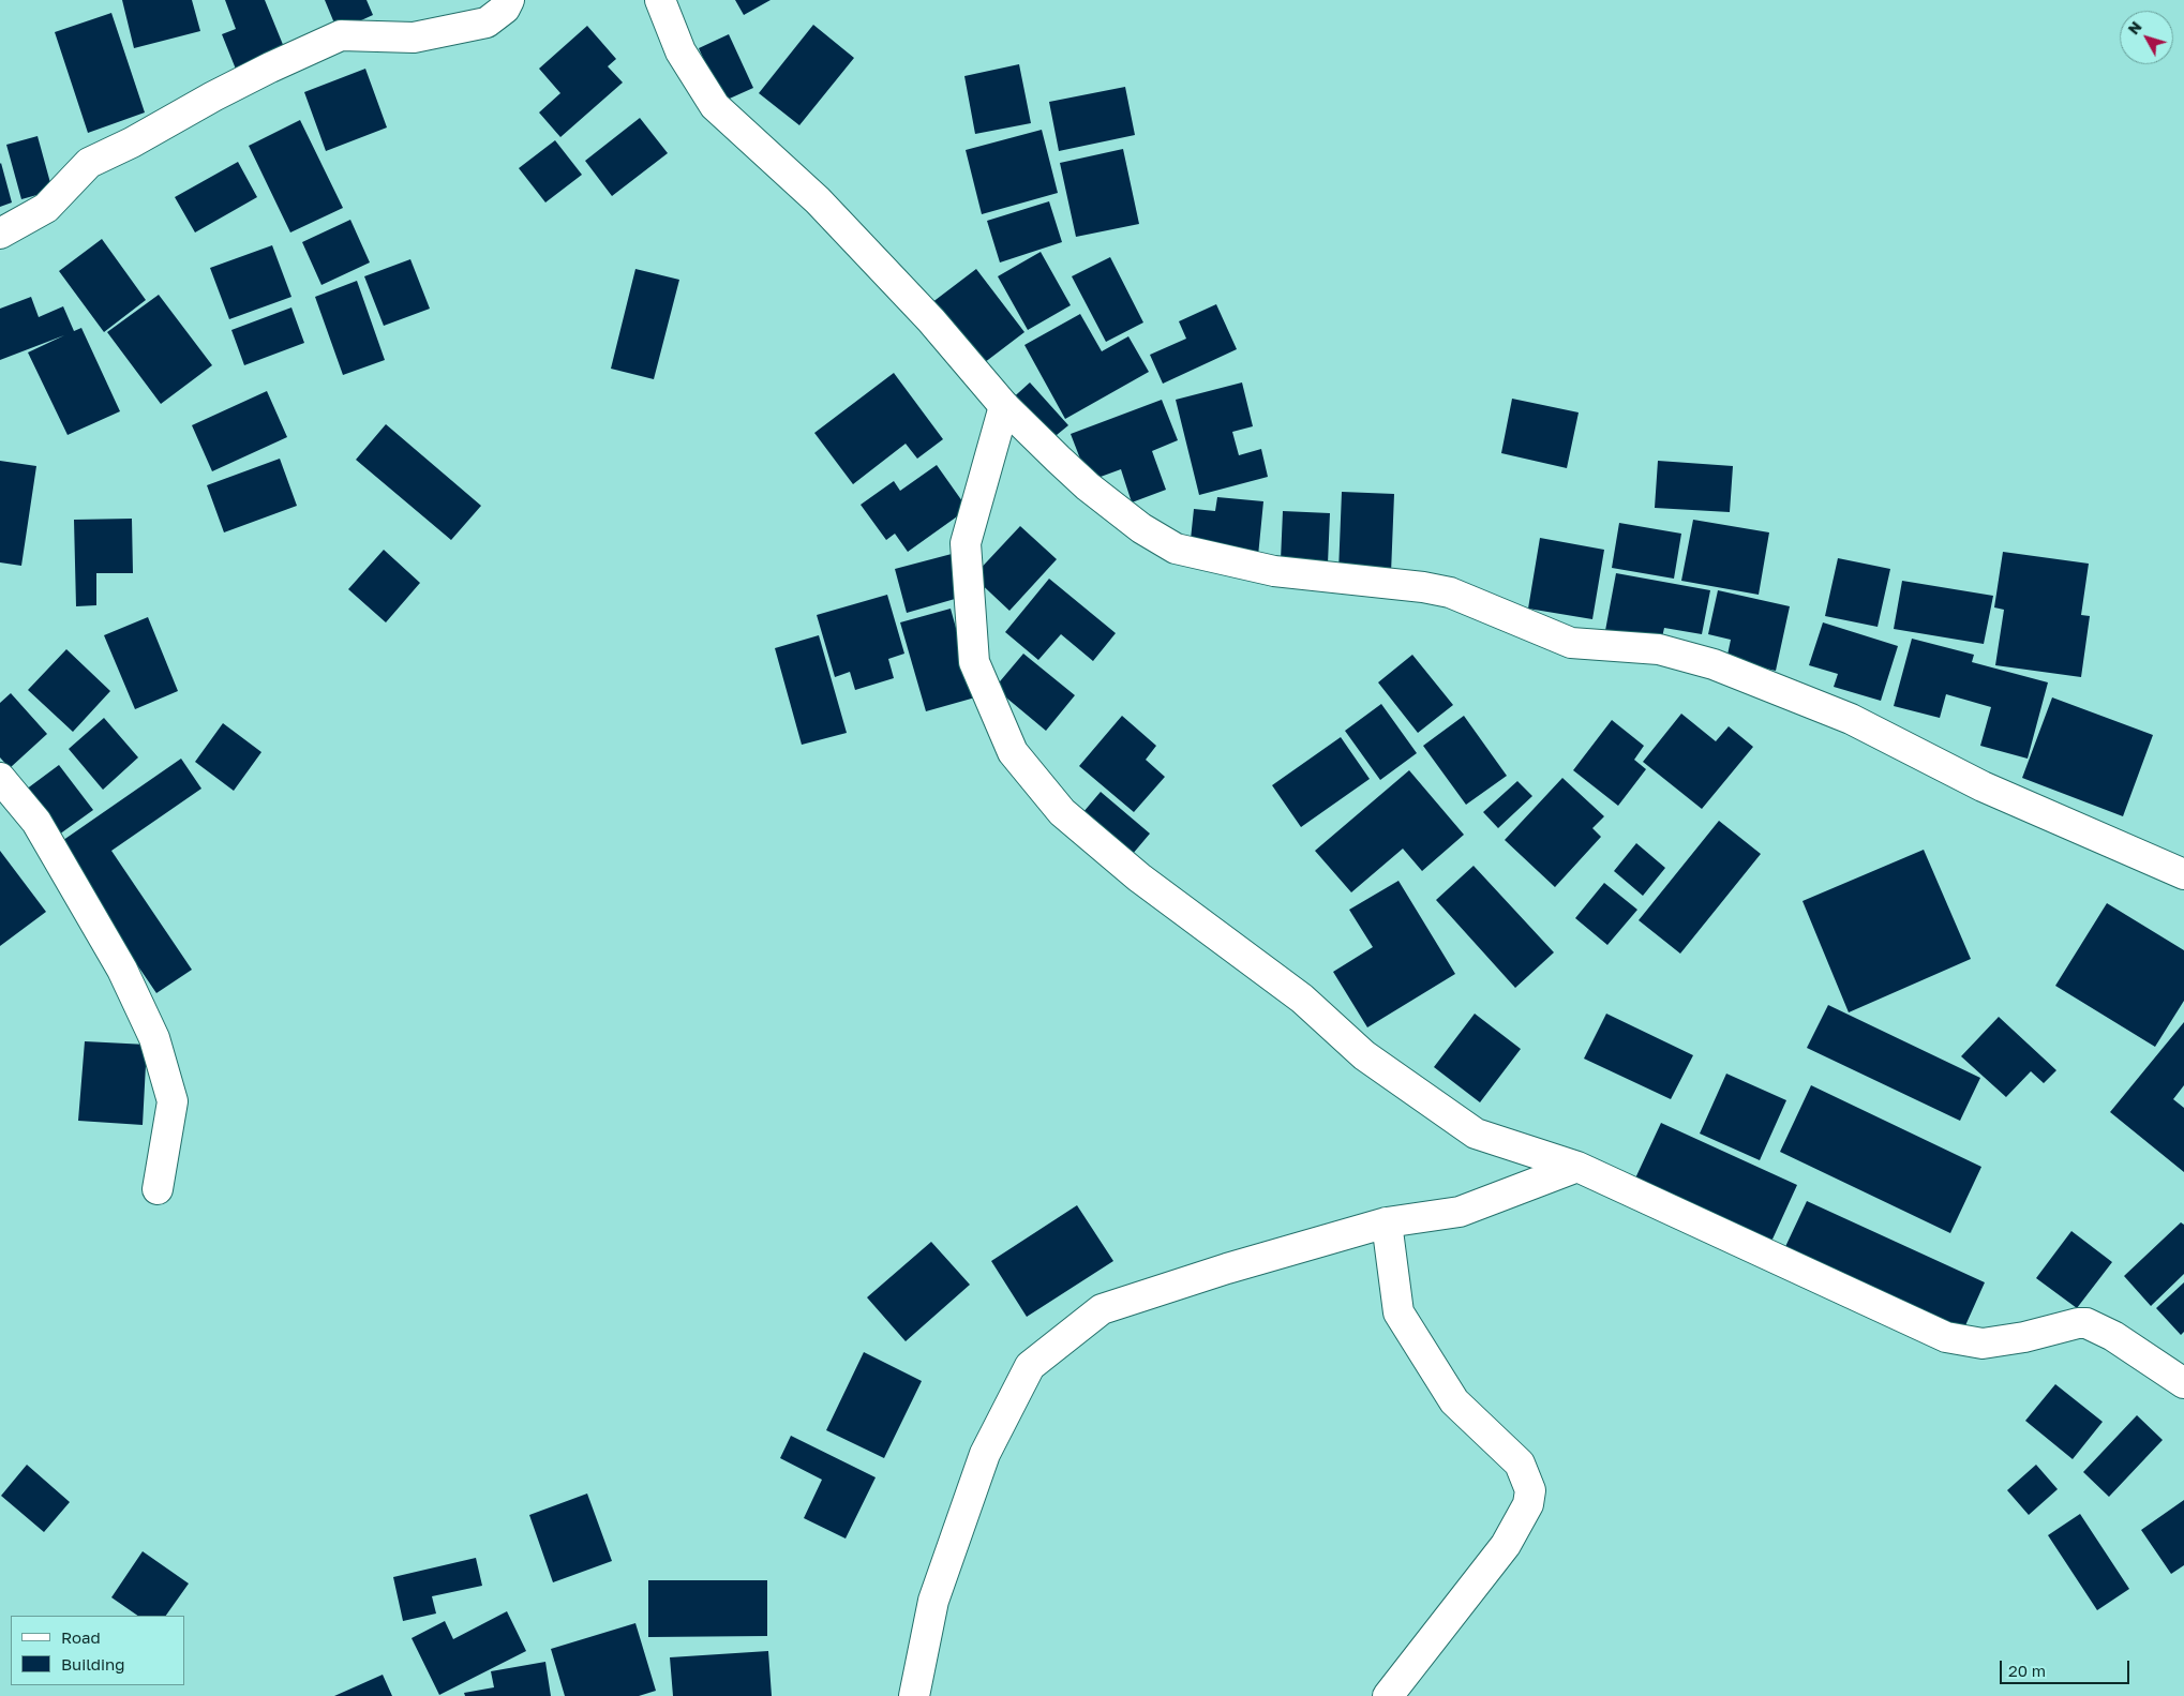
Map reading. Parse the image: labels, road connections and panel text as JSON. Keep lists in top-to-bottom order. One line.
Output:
{"legend":["Road","Building"],"scale_bar":"20 m","north":"top left"}
